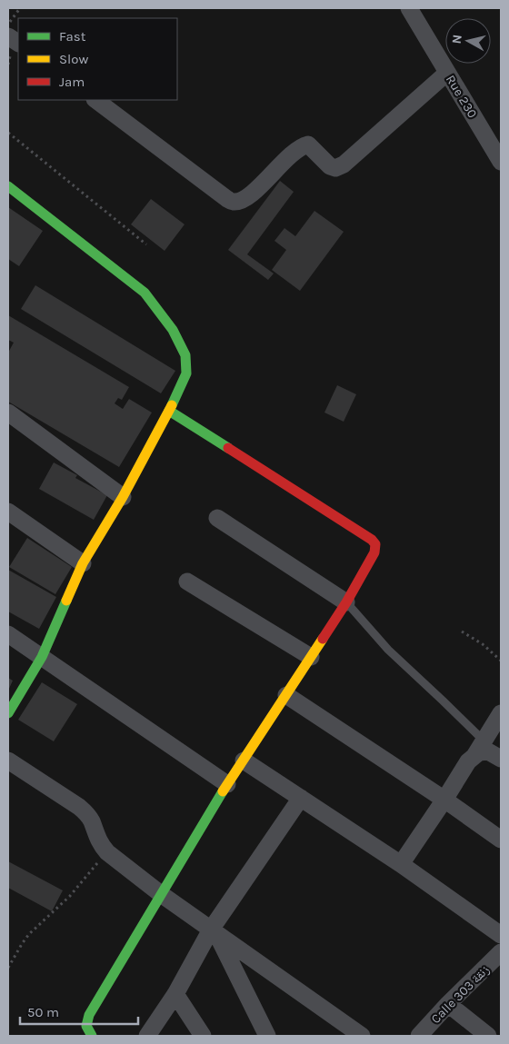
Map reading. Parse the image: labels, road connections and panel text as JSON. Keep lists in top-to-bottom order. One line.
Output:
{"streets":{"street":["Rue 230","Calle 303 زنقة"]},"legend":["Fast","Slow","Jam"],"scale_bar":"50 m","north":"left"}
